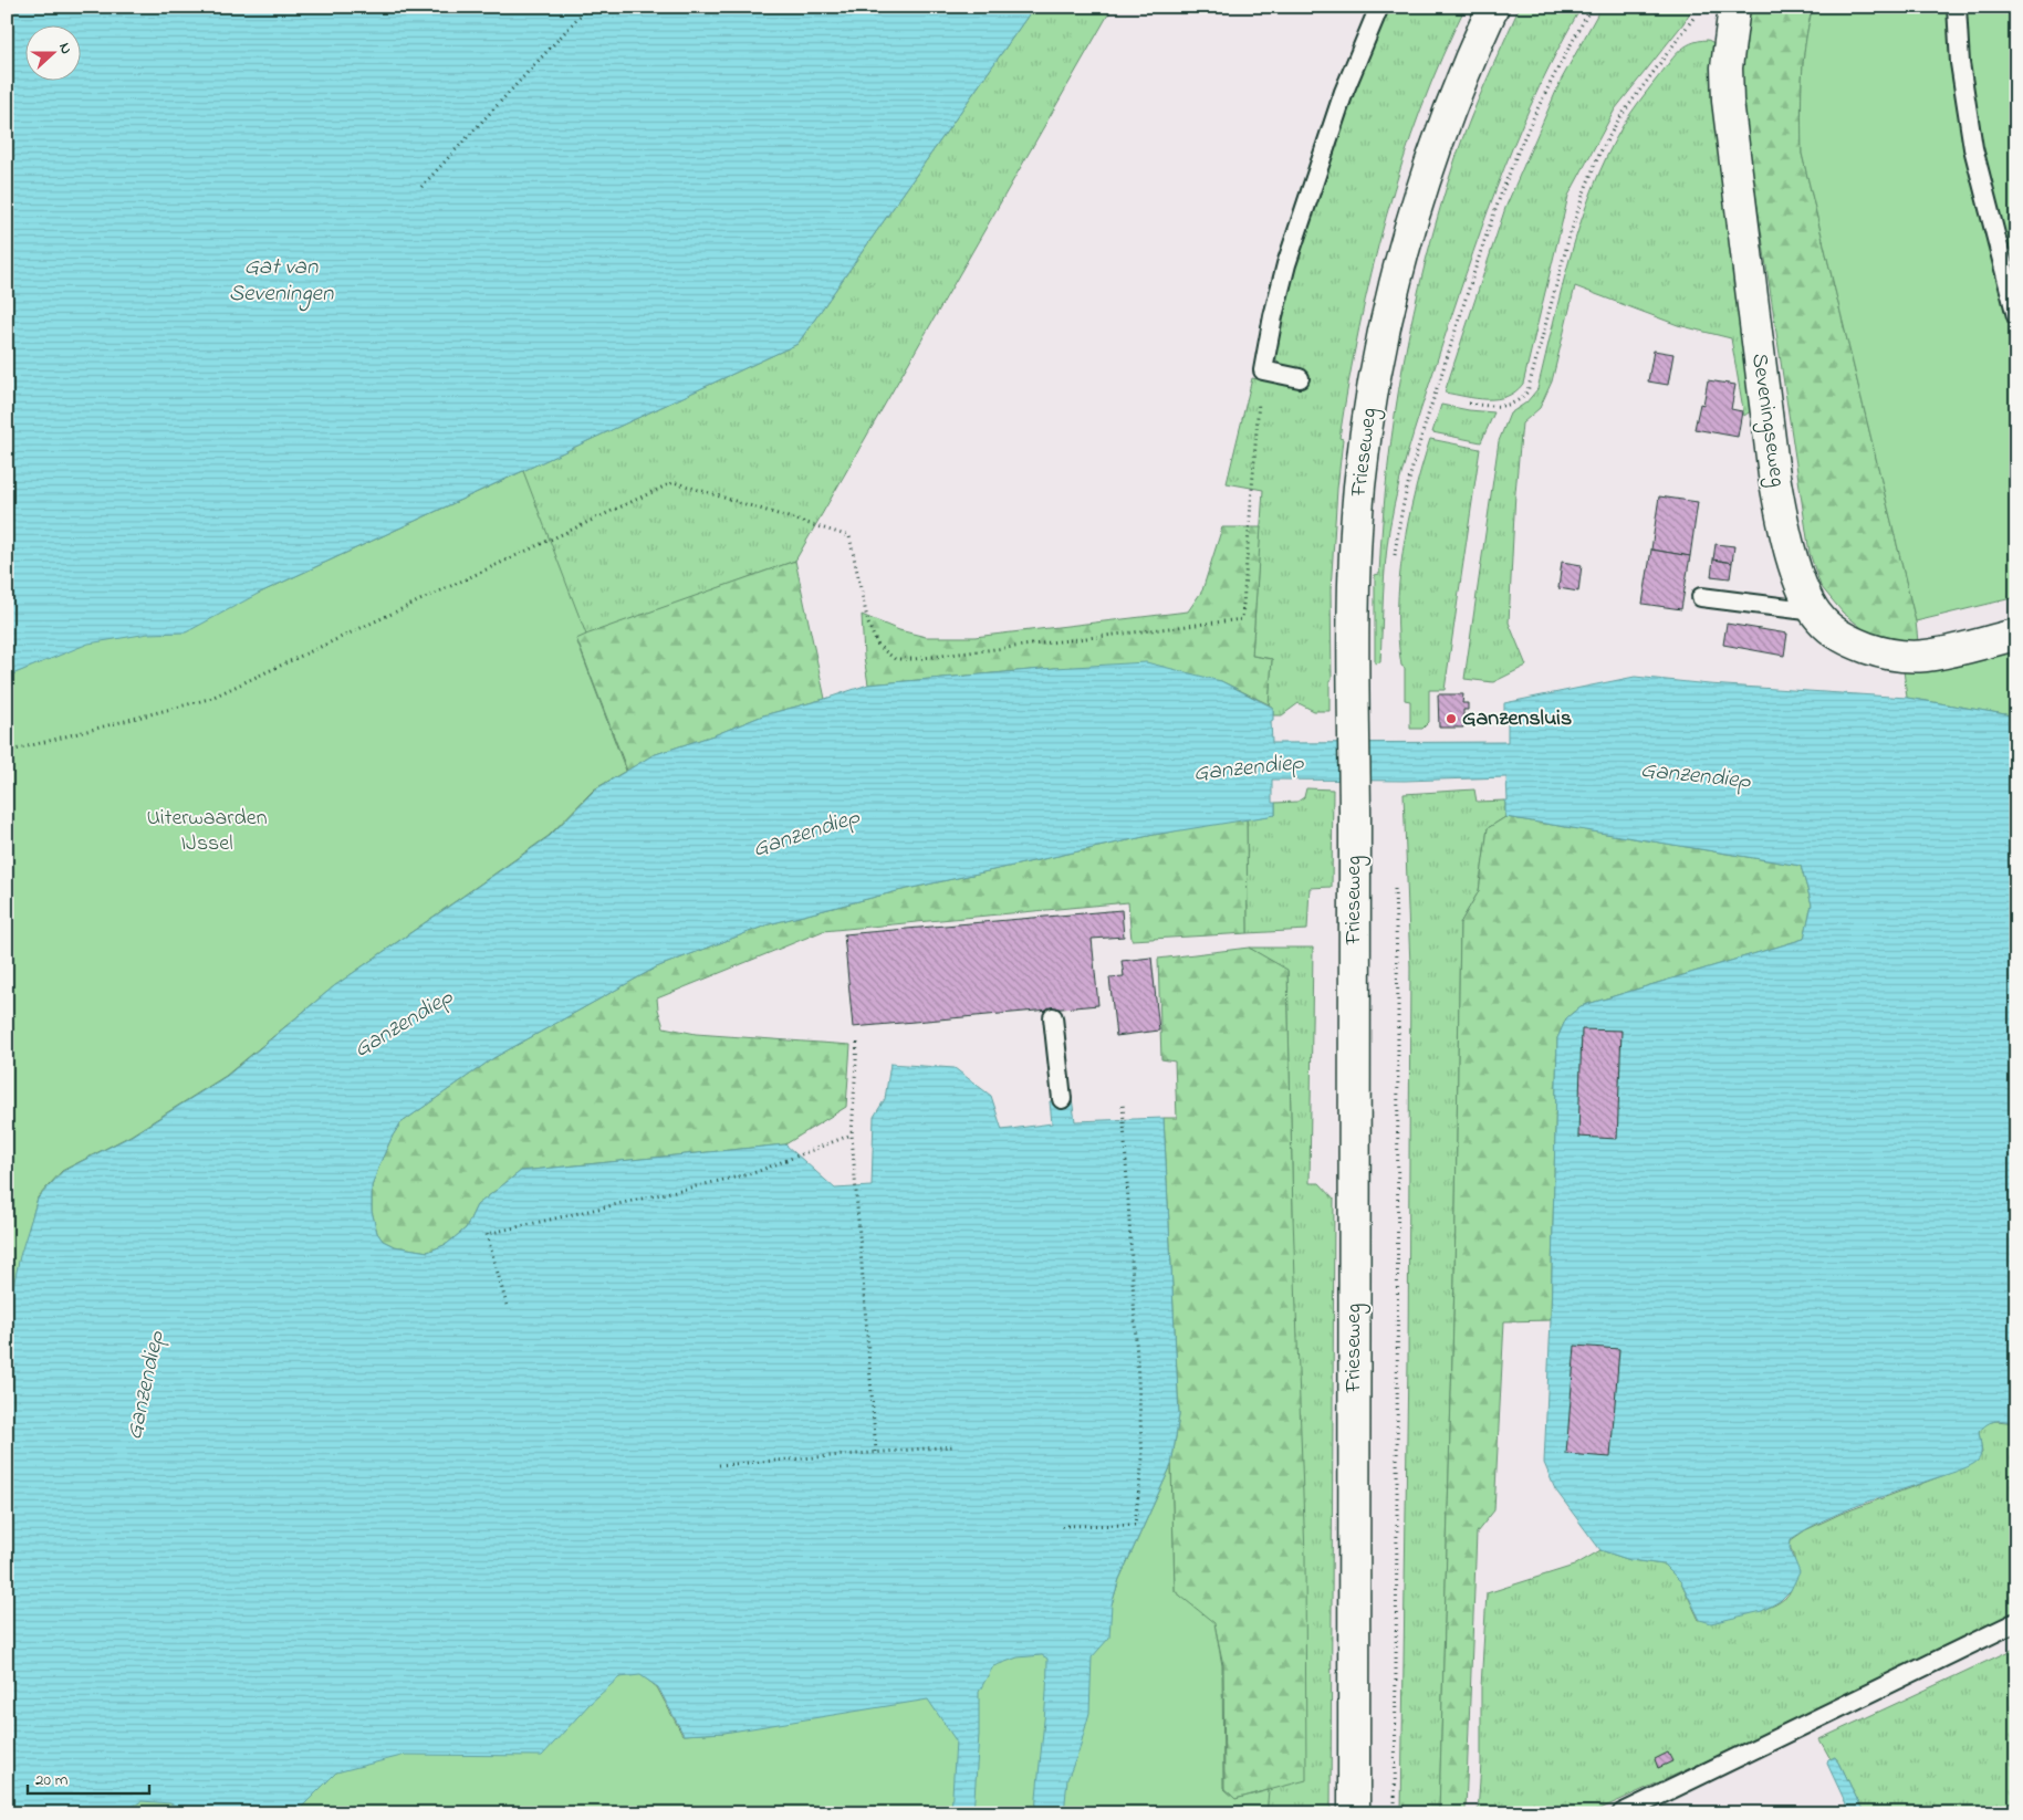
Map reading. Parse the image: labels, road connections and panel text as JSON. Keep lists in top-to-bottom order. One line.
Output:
{"streets":{"main road":["Seveningseweg","Frieseweg"]},"water":["Gat van Seveningen","Ganzendiep"],"parks":["Uiterwaarden IJssel"],"places":["Ganzensluis"],"scale_bar":"20 m","north":"right"}
